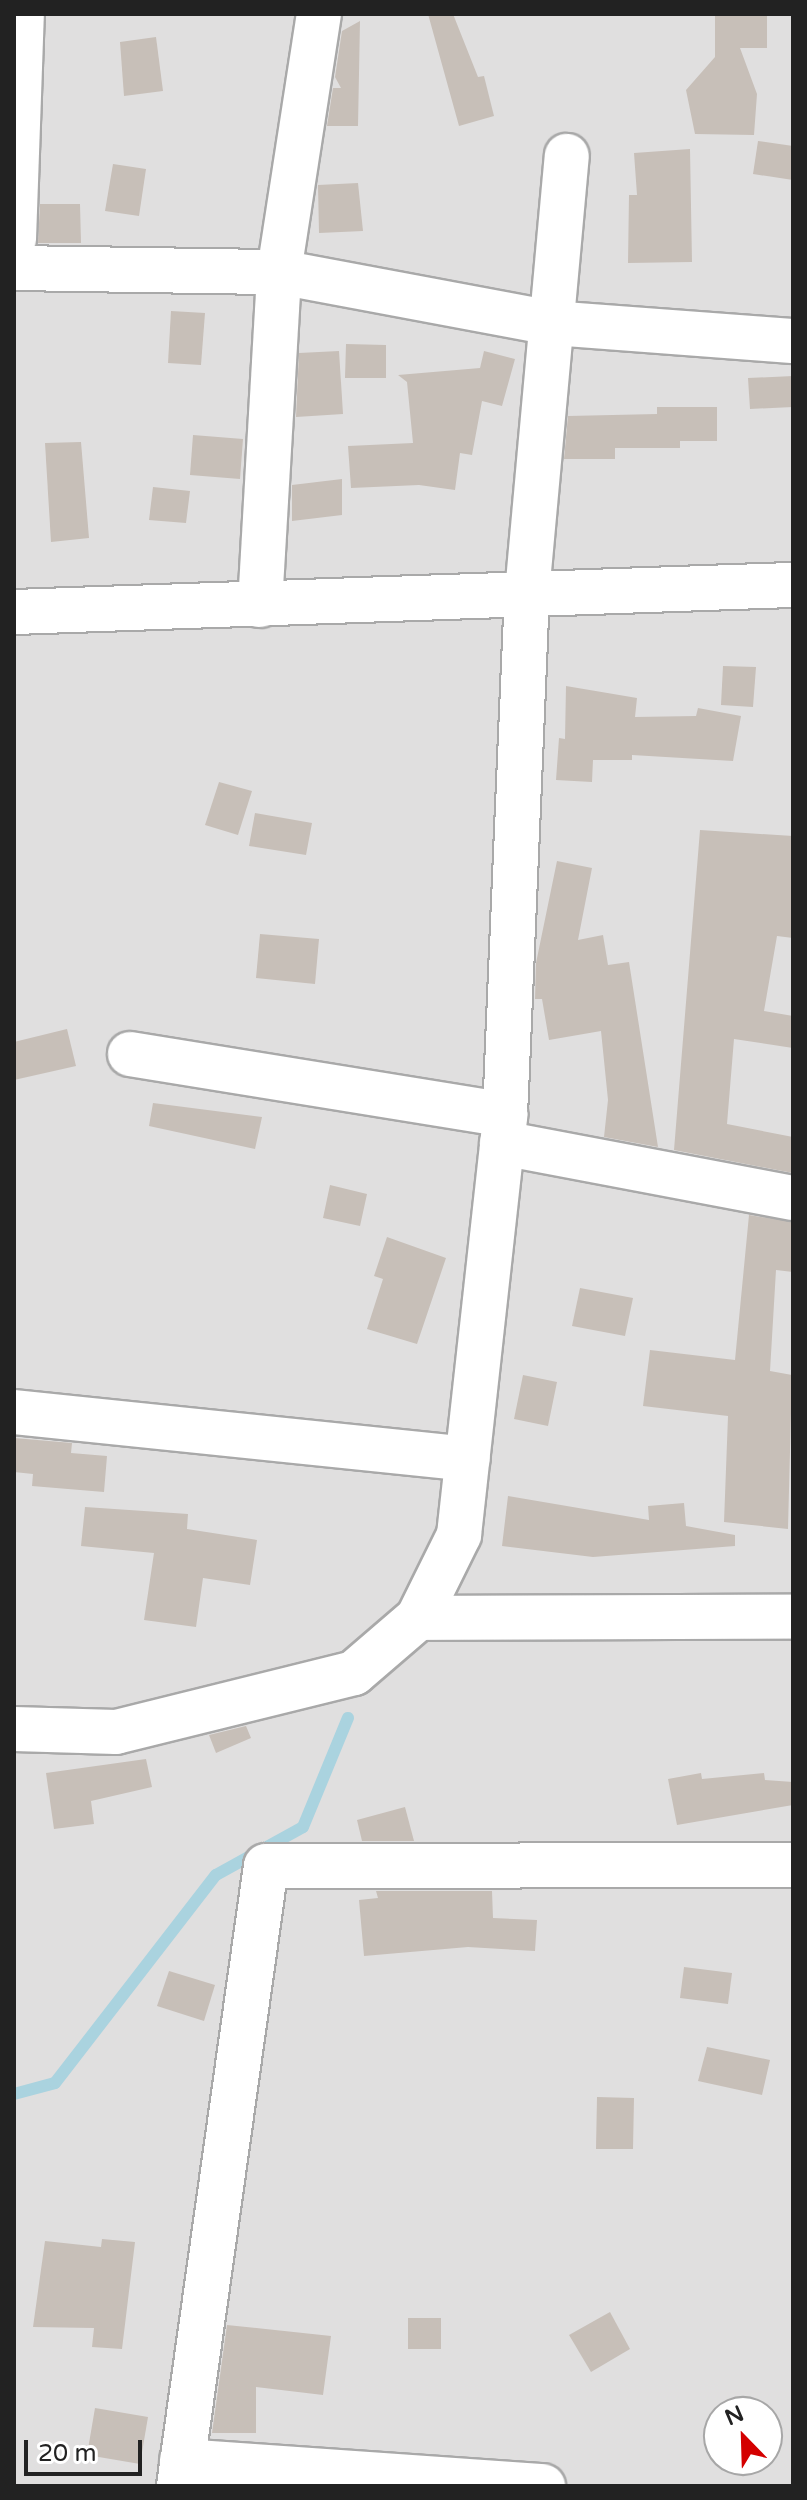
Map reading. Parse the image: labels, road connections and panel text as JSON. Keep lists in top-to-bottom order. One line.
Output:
{"scale_bar":"20 m","north":"top left"}
